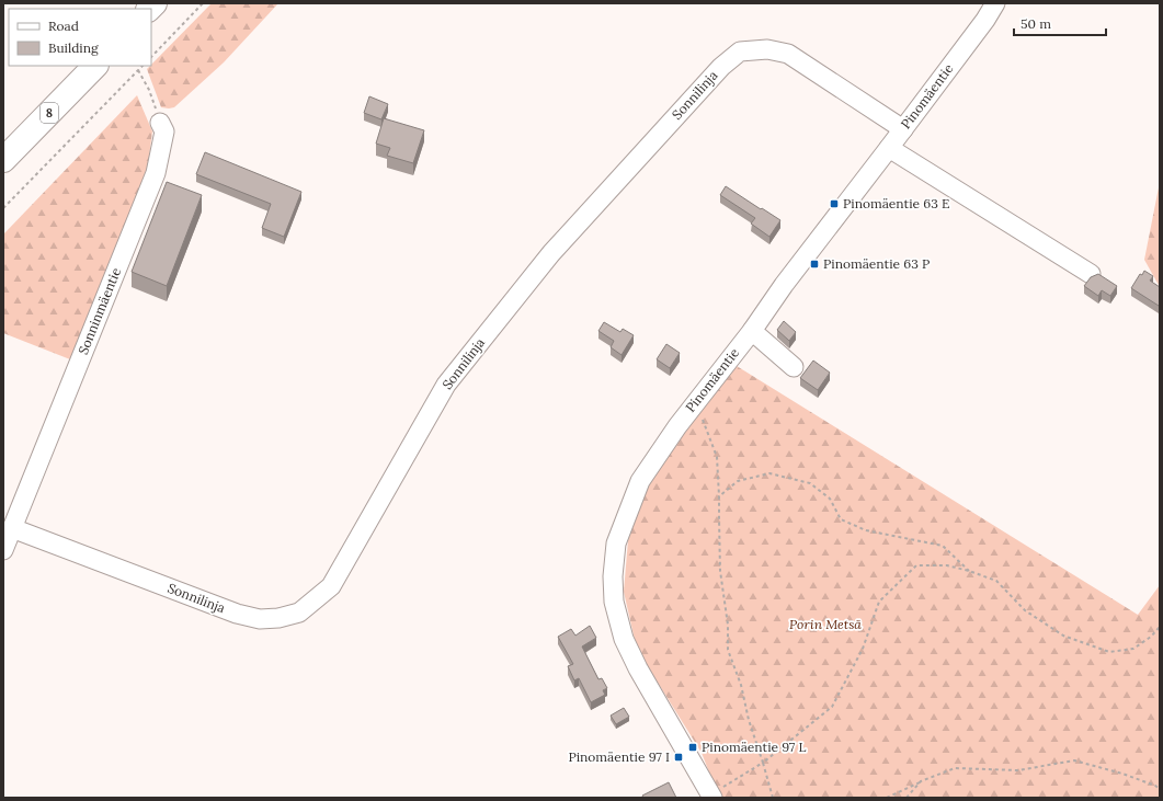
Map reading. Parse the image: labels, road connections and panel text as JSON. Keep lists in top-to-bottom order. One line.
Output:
{"streets":{"highway":["8"],"street":["Sonnilinja","Pinomäentie","Sonninmäentie"]},"crossings":[["Sonnilinja","Pinomäentie"],["Sonnilinja","Sonninmäentie"]],"parks":["Porin Metsä"],"places":{"transit":["Pinomäentie 63 E","Pinomäentie 63 P","Pinomäentie 97 L","Pinomäentie 97 I"]},"legend":["Road","Building"],"scale_bar":"50 m"}
